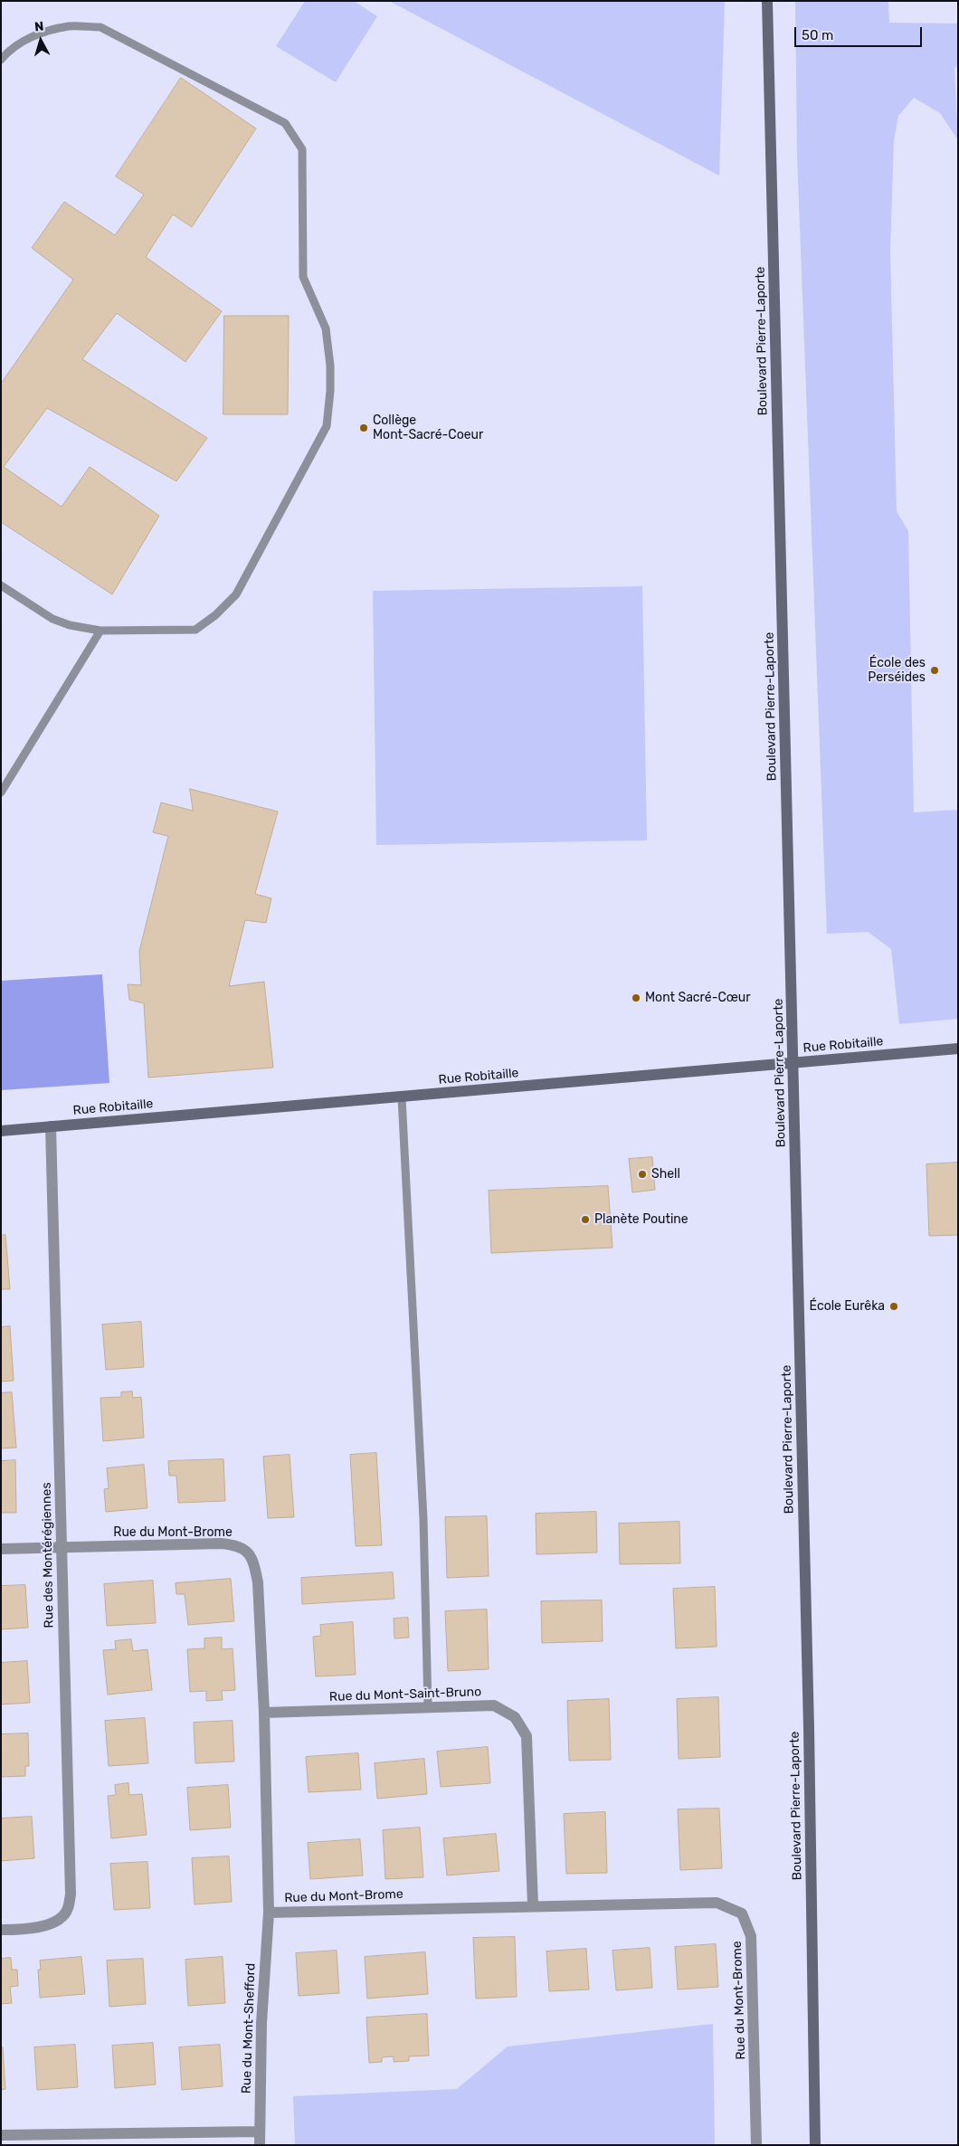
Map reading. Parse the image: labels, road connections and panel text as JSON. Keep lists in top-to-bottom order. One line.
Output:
{"streets":{"main road":["Boulevard Pierre-Laporte","Rue Robitaille"],"street":["Rue du Mont-Brome","Rue des Montérégiennes","Rue du Mont-Saint-Bruno","Rue du Mont-Shefford"]},"crossings":[["Boulevard Pierre-Laporte","Rue Robitaille"],["Rue Robitaille","Rue des Montérégiennes"],["Rue du Mont-Brome","Rue des Montérégiennes"],["Rue du Mont-Brome","Rue du Mont-Saint-Bruno"],["Rue du Mont-Brome","Rue du Mont-Shefford"]],"places":["Collège Mont-Sacré-Coeur","École des Perséides","Mont Sacré-Cœur","Shell","Planète Poutine","École Eurêka"],"scale_bar":"50 m","north":"top"}
